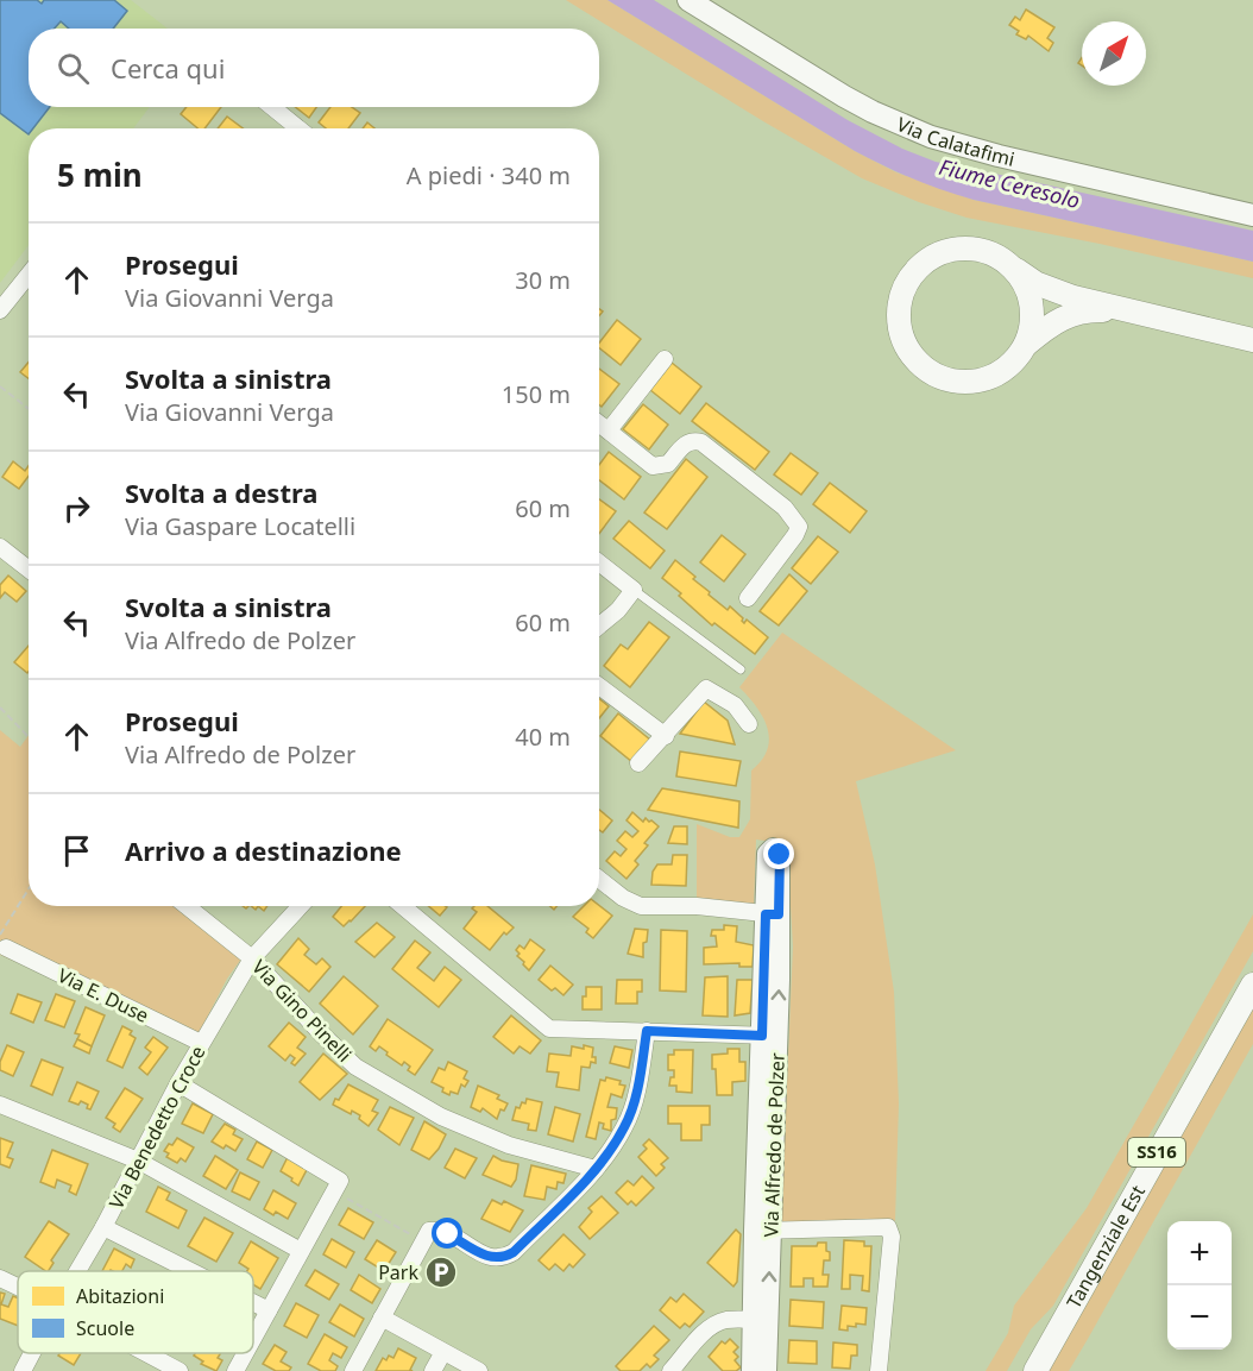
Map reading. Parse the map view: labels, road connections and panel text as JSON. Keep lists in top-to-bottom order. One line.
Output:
{"streets":{"main road":["Via Calatafimi","SS16","Tangenziale Est"],"street":["Via E. Duse","Via Gino Pinelli","Via Benedetto Croce","Via Alfredo de Polzer"]},"crossings":[["Via E. Duse","Via Benedetto Croce"],["Via Gino Pinelli","Via Benedetto Croce"]],"water":["Fiume Ceresolo"],"places":{"parking":["Park"]},"legend":["Abitazioni","Scuole"],"north":"top right","page":{"search":"Cerca qui","heading":["5 min","A piedi · 340 m"],"list":[["Prosegui","Via Giovanni Verga","30 m"],["Svolta a sinistra","Via Giovanni Verga","150 m"],["Svolta a destra","Via Gaspare Locatelli","60 m"],["Svolta a sinistra","Via Alfredo de Polzer","60 m"],["Prosegui","Via Alfredo de Polzer","40 m"],"Arrivo a destinazione"],"map_buttons":["+","−"]}}
